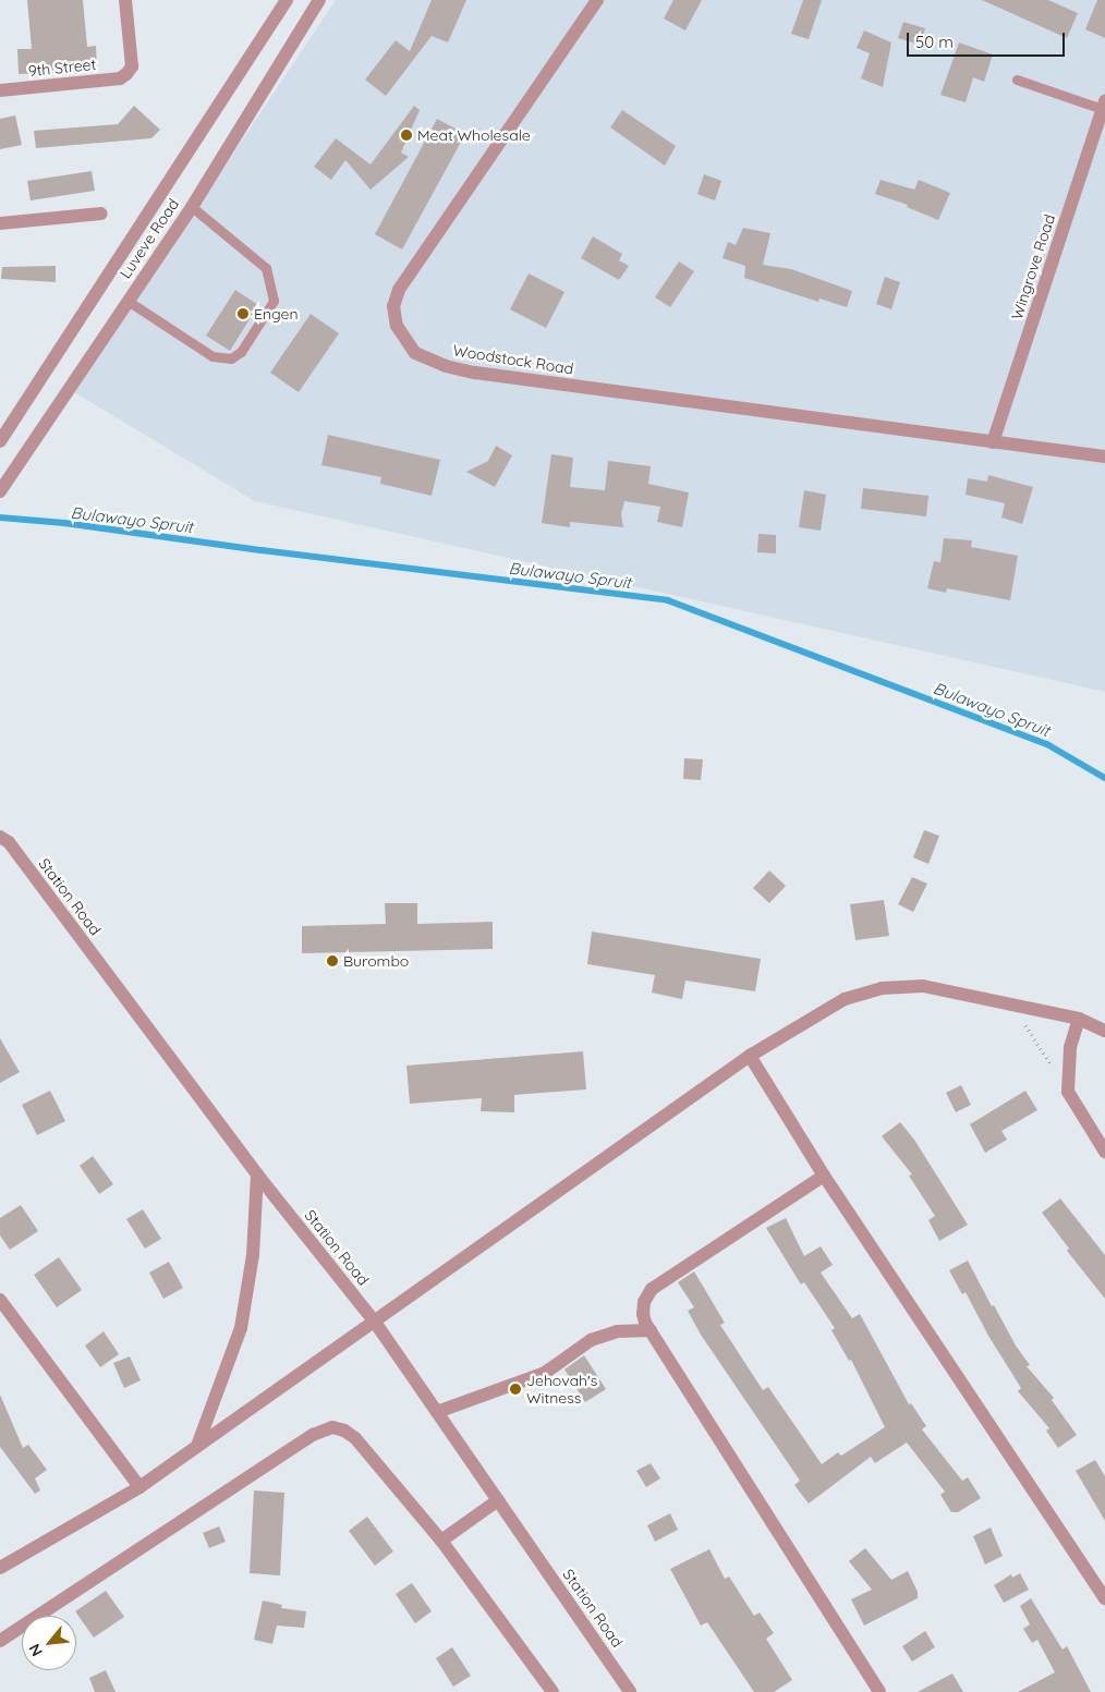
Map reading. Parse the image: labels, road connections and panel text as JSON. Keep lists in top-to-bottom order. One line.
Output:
{"streets":{"street":["9th Street","Luveve Road","Wingrove Road","Woodstock Road","Station Road"]},"crossings":[["Wingrove Road","Woodstock Road"]],"water":["Bulawayo Spruit"],"places":["Meat Wholesale","Engen","Burombo","Jehovah's Witness"],"scale_bar":"50 m","north":"bottom left"}
